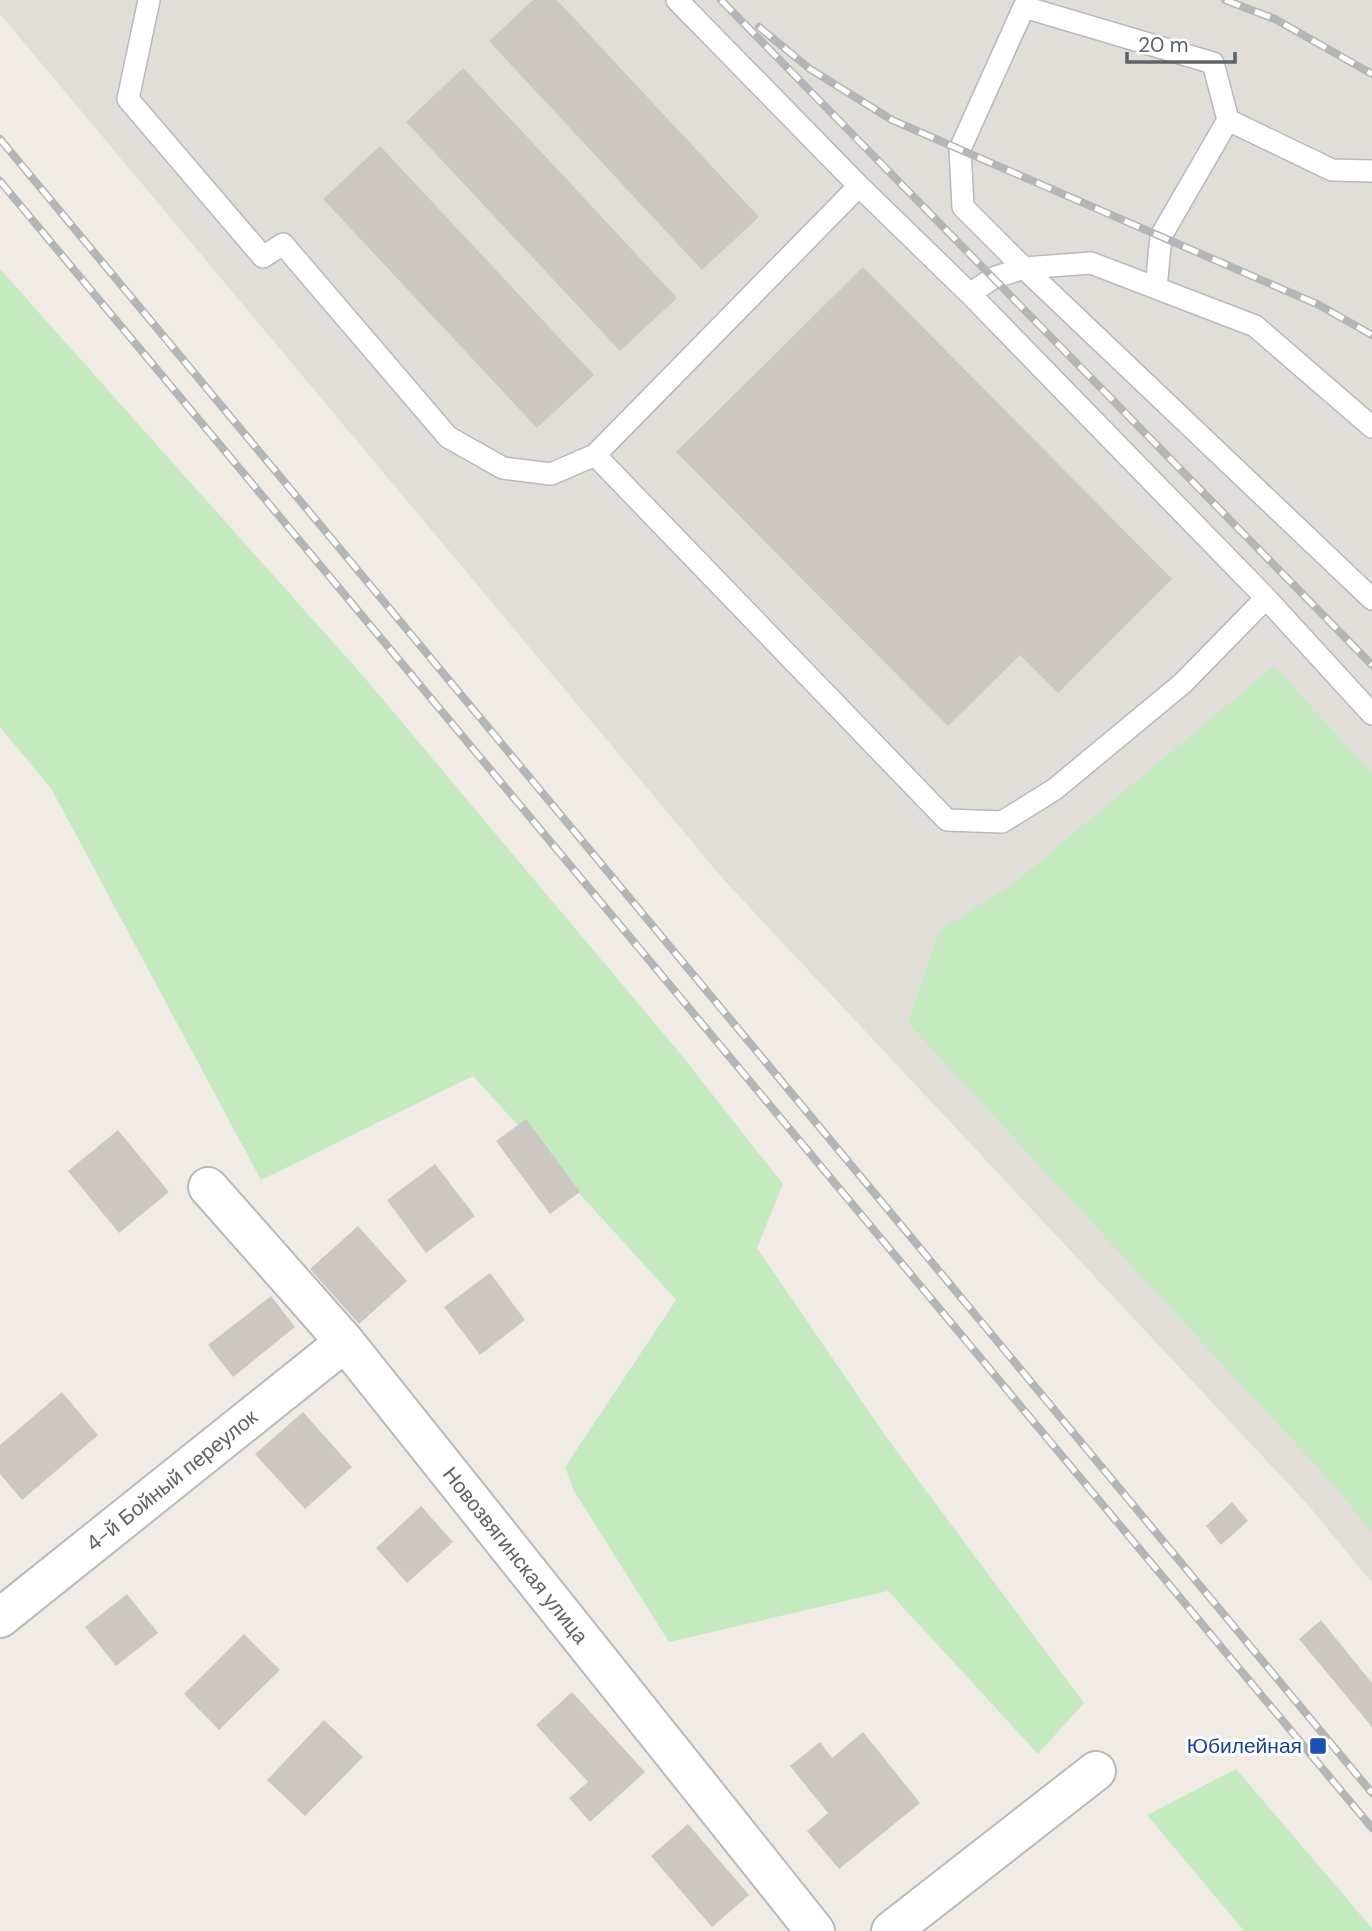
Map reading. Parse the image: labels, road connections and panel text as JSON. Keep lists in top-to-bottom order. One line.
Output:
{"streets":{"street":["4-й Бойный переулок","Новозвягинская улица"]},"crossings":[["4-й Бойный переулок","Новозвягинская улица"]],"places":{"transit":["Юбилейная"]},"scale_bar":"20 m"}
